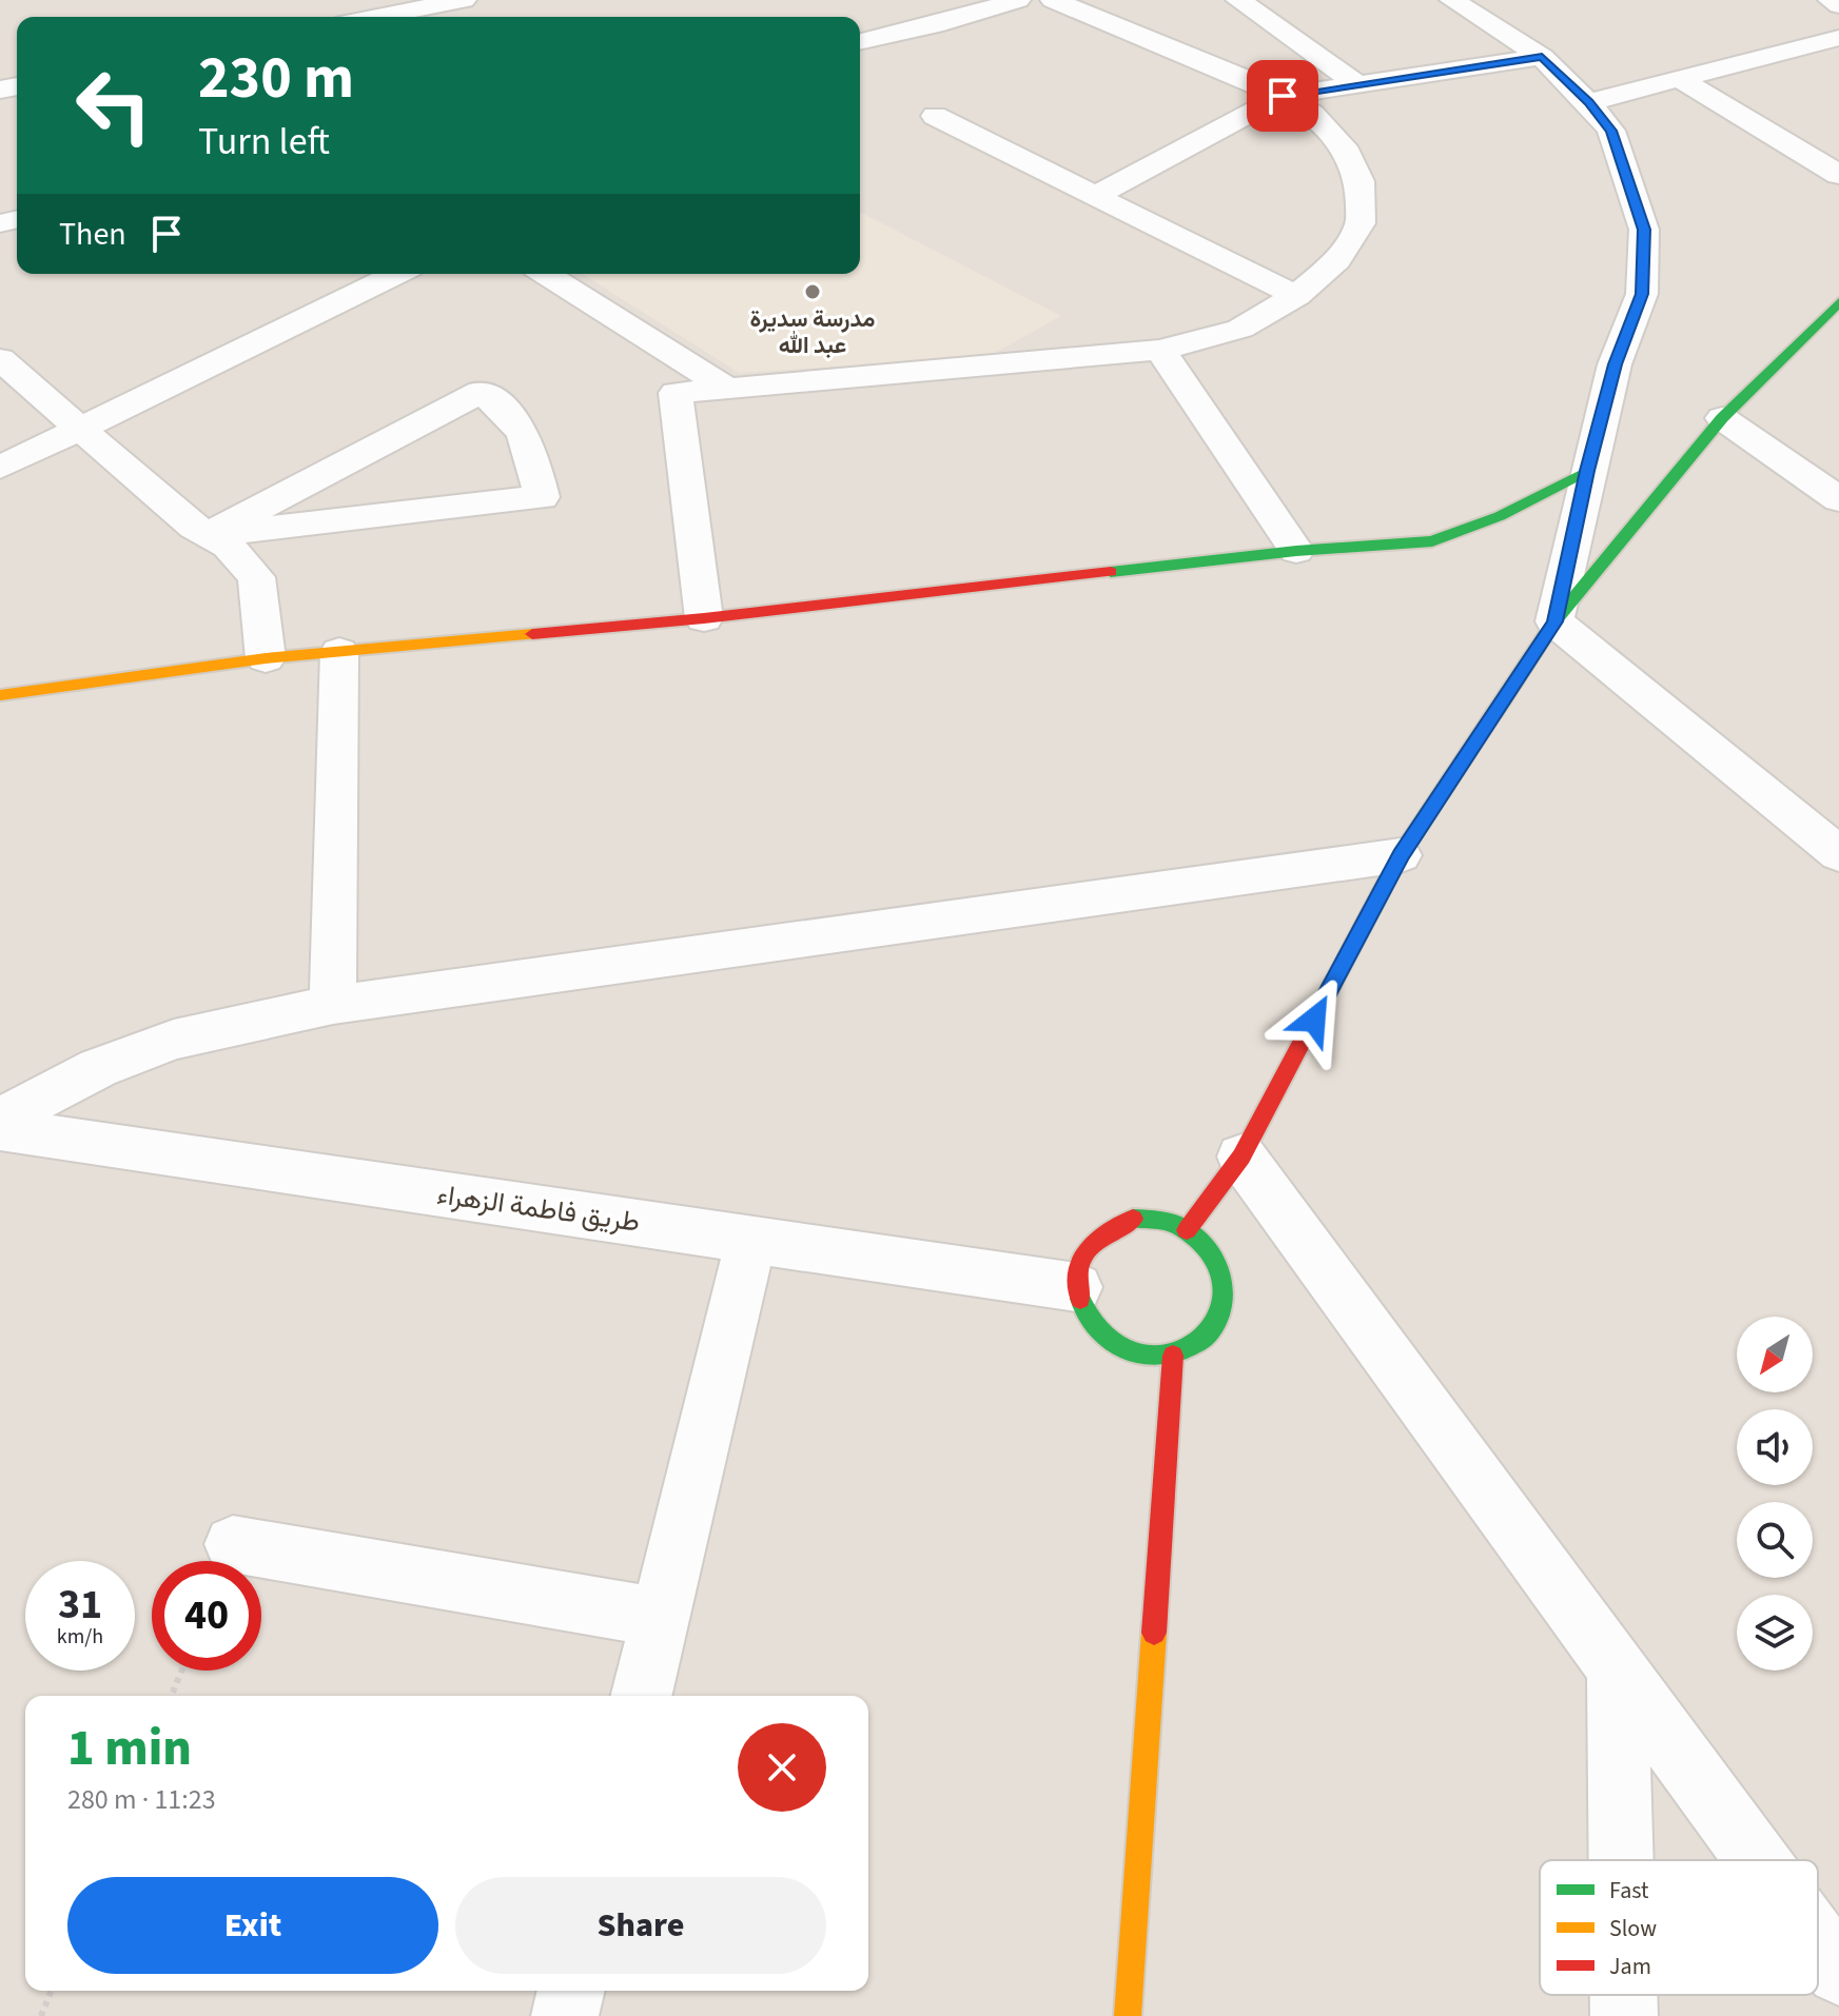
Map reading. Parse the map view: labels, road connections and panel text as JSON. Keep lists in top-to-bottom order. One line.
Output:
{"streets":{"street":["طريق فاطمة الزهراء"]},"places":["مدرسة سديرة عبد الله"],"legend":["Fast","Slow","Jam"],"north":"bottom left","page":{"turn":["230 m","Turn left"],"then":"Then","speed":"31 km/h","limit":"40","heading":["1 min","280 m · 11:23"],"buttons":["Exit","Share"]}}
